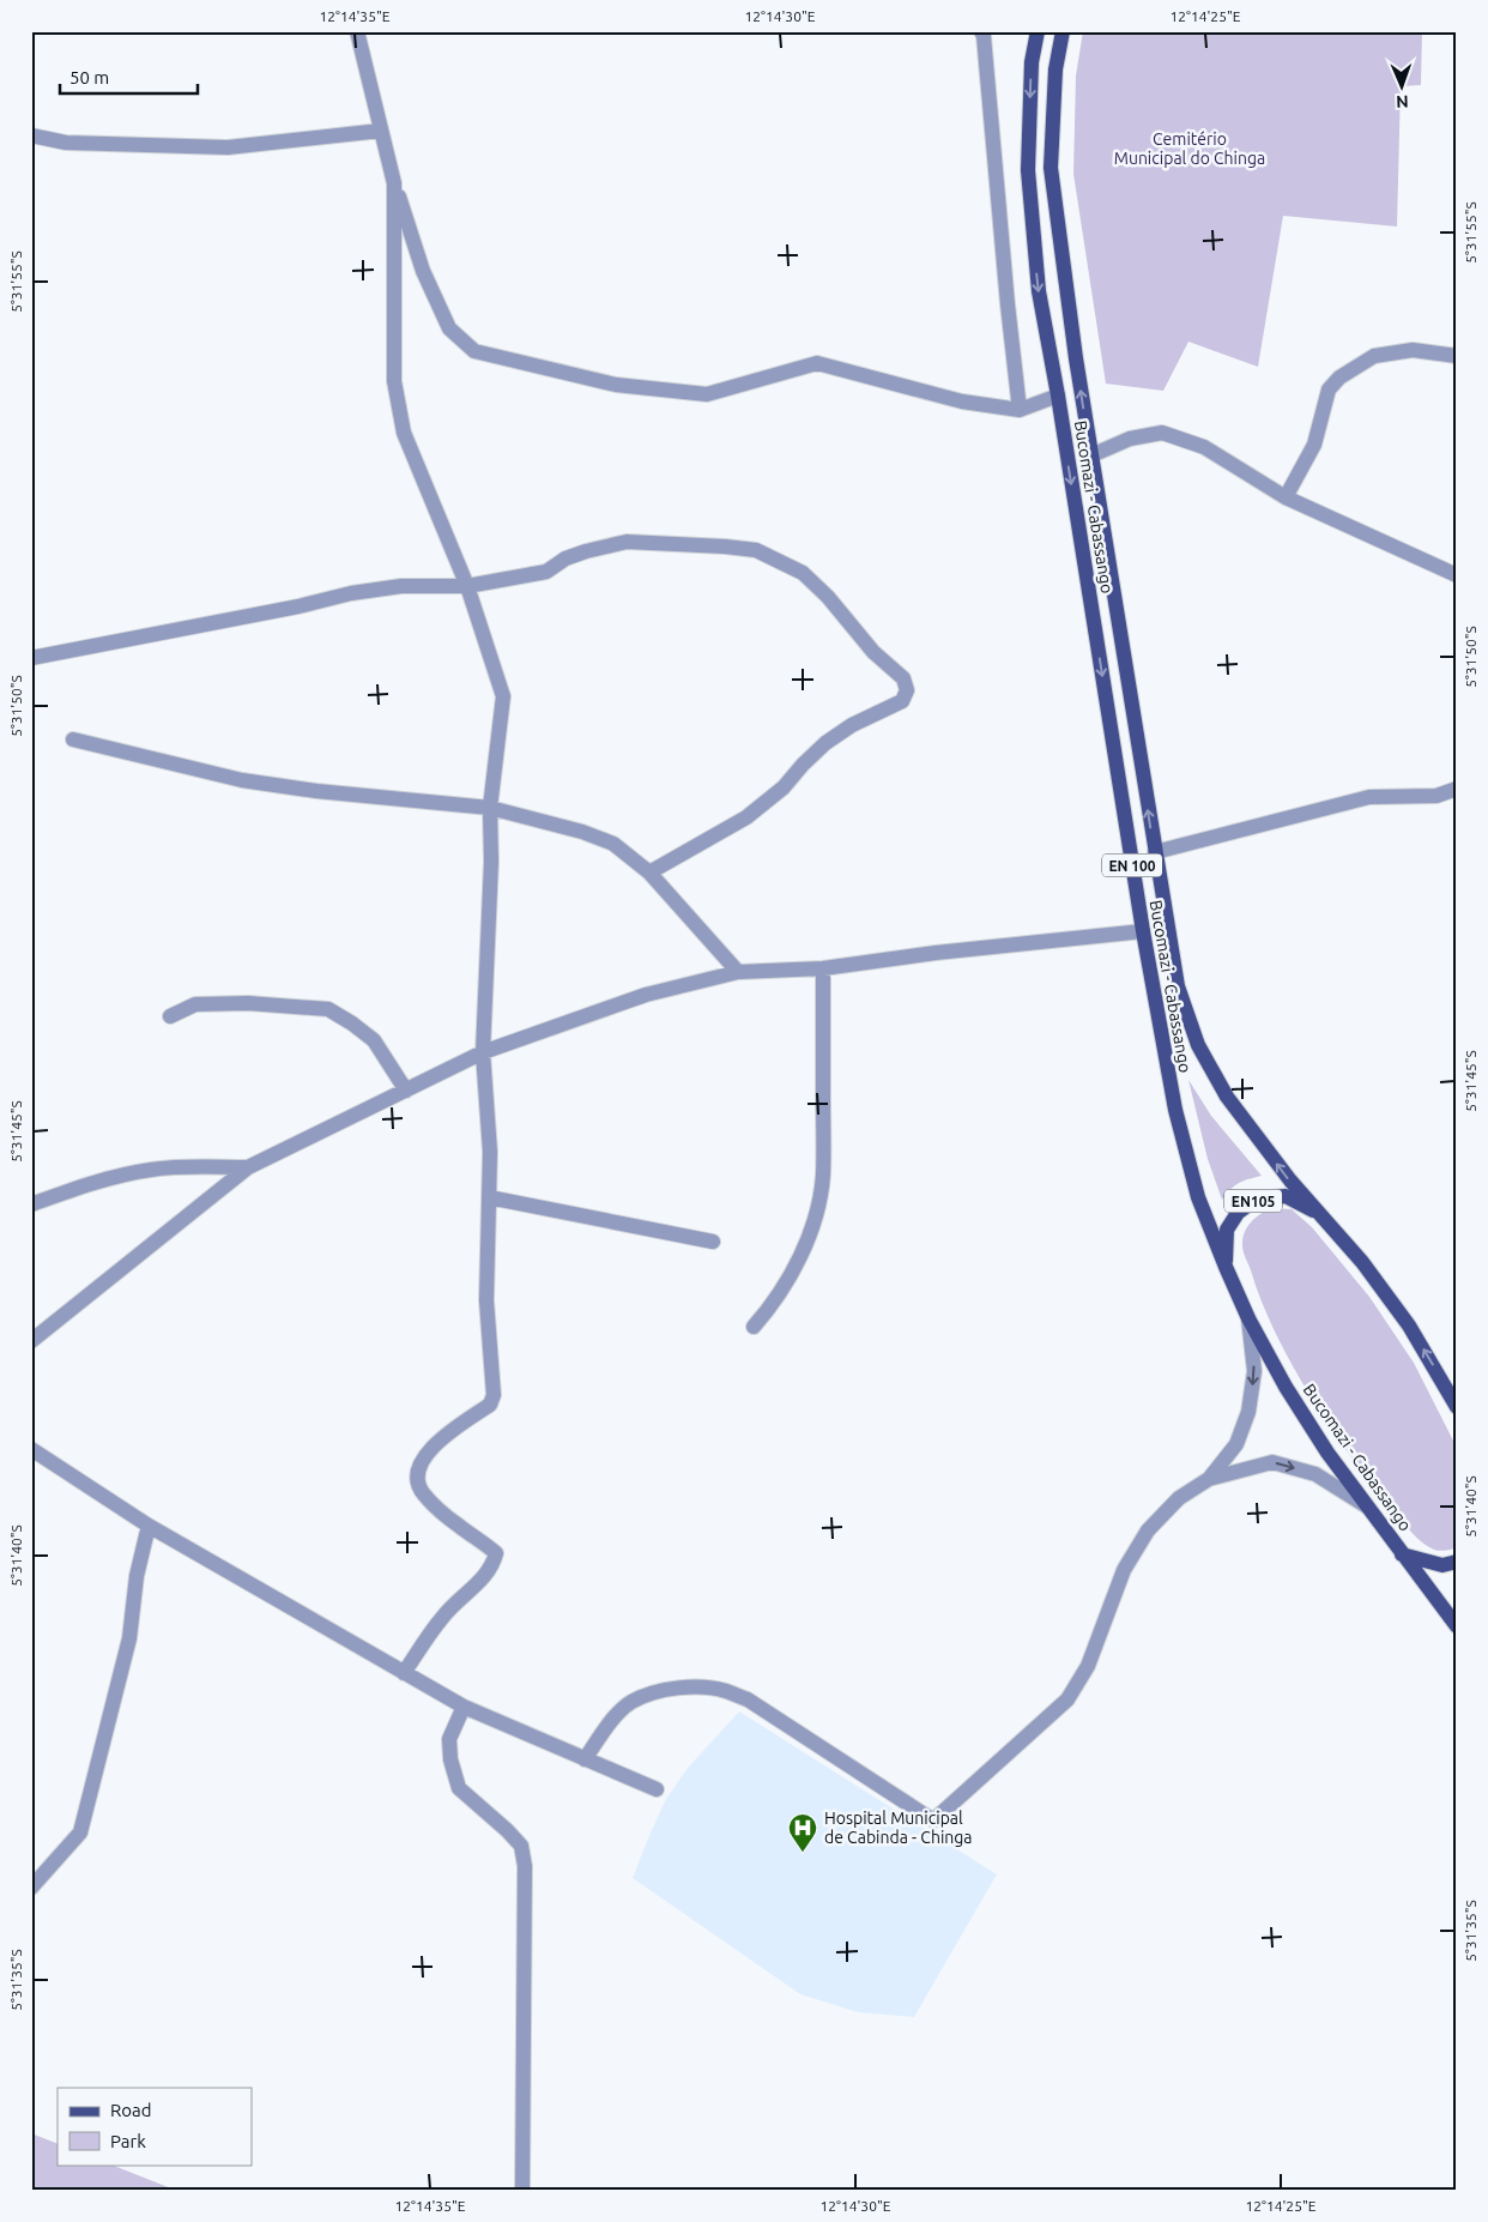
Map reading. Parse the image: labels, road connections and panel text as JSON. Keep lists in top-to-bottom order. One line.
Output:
{"streets":{"main road":["Bucomazi - Cabassango","EN 100","EN105"]},"crossings":[["Bucomazi - Cabassango","EN105"]],"parks":["Cemitério Municipal do Chinga"],"places":{"hospital":["Hospital Municipal de Cabinda - Chinga"]},"legend":["Road","Park"],"scale_bar":"50 m","north":"bottom","coordinates":["12°14'35\"E","12°14'30\"E","12°14'25\"E","5°31'55\"S","5°31'50\"S","5°31'45\"S","5°31'40\"S","5°31'35\"S"]}
